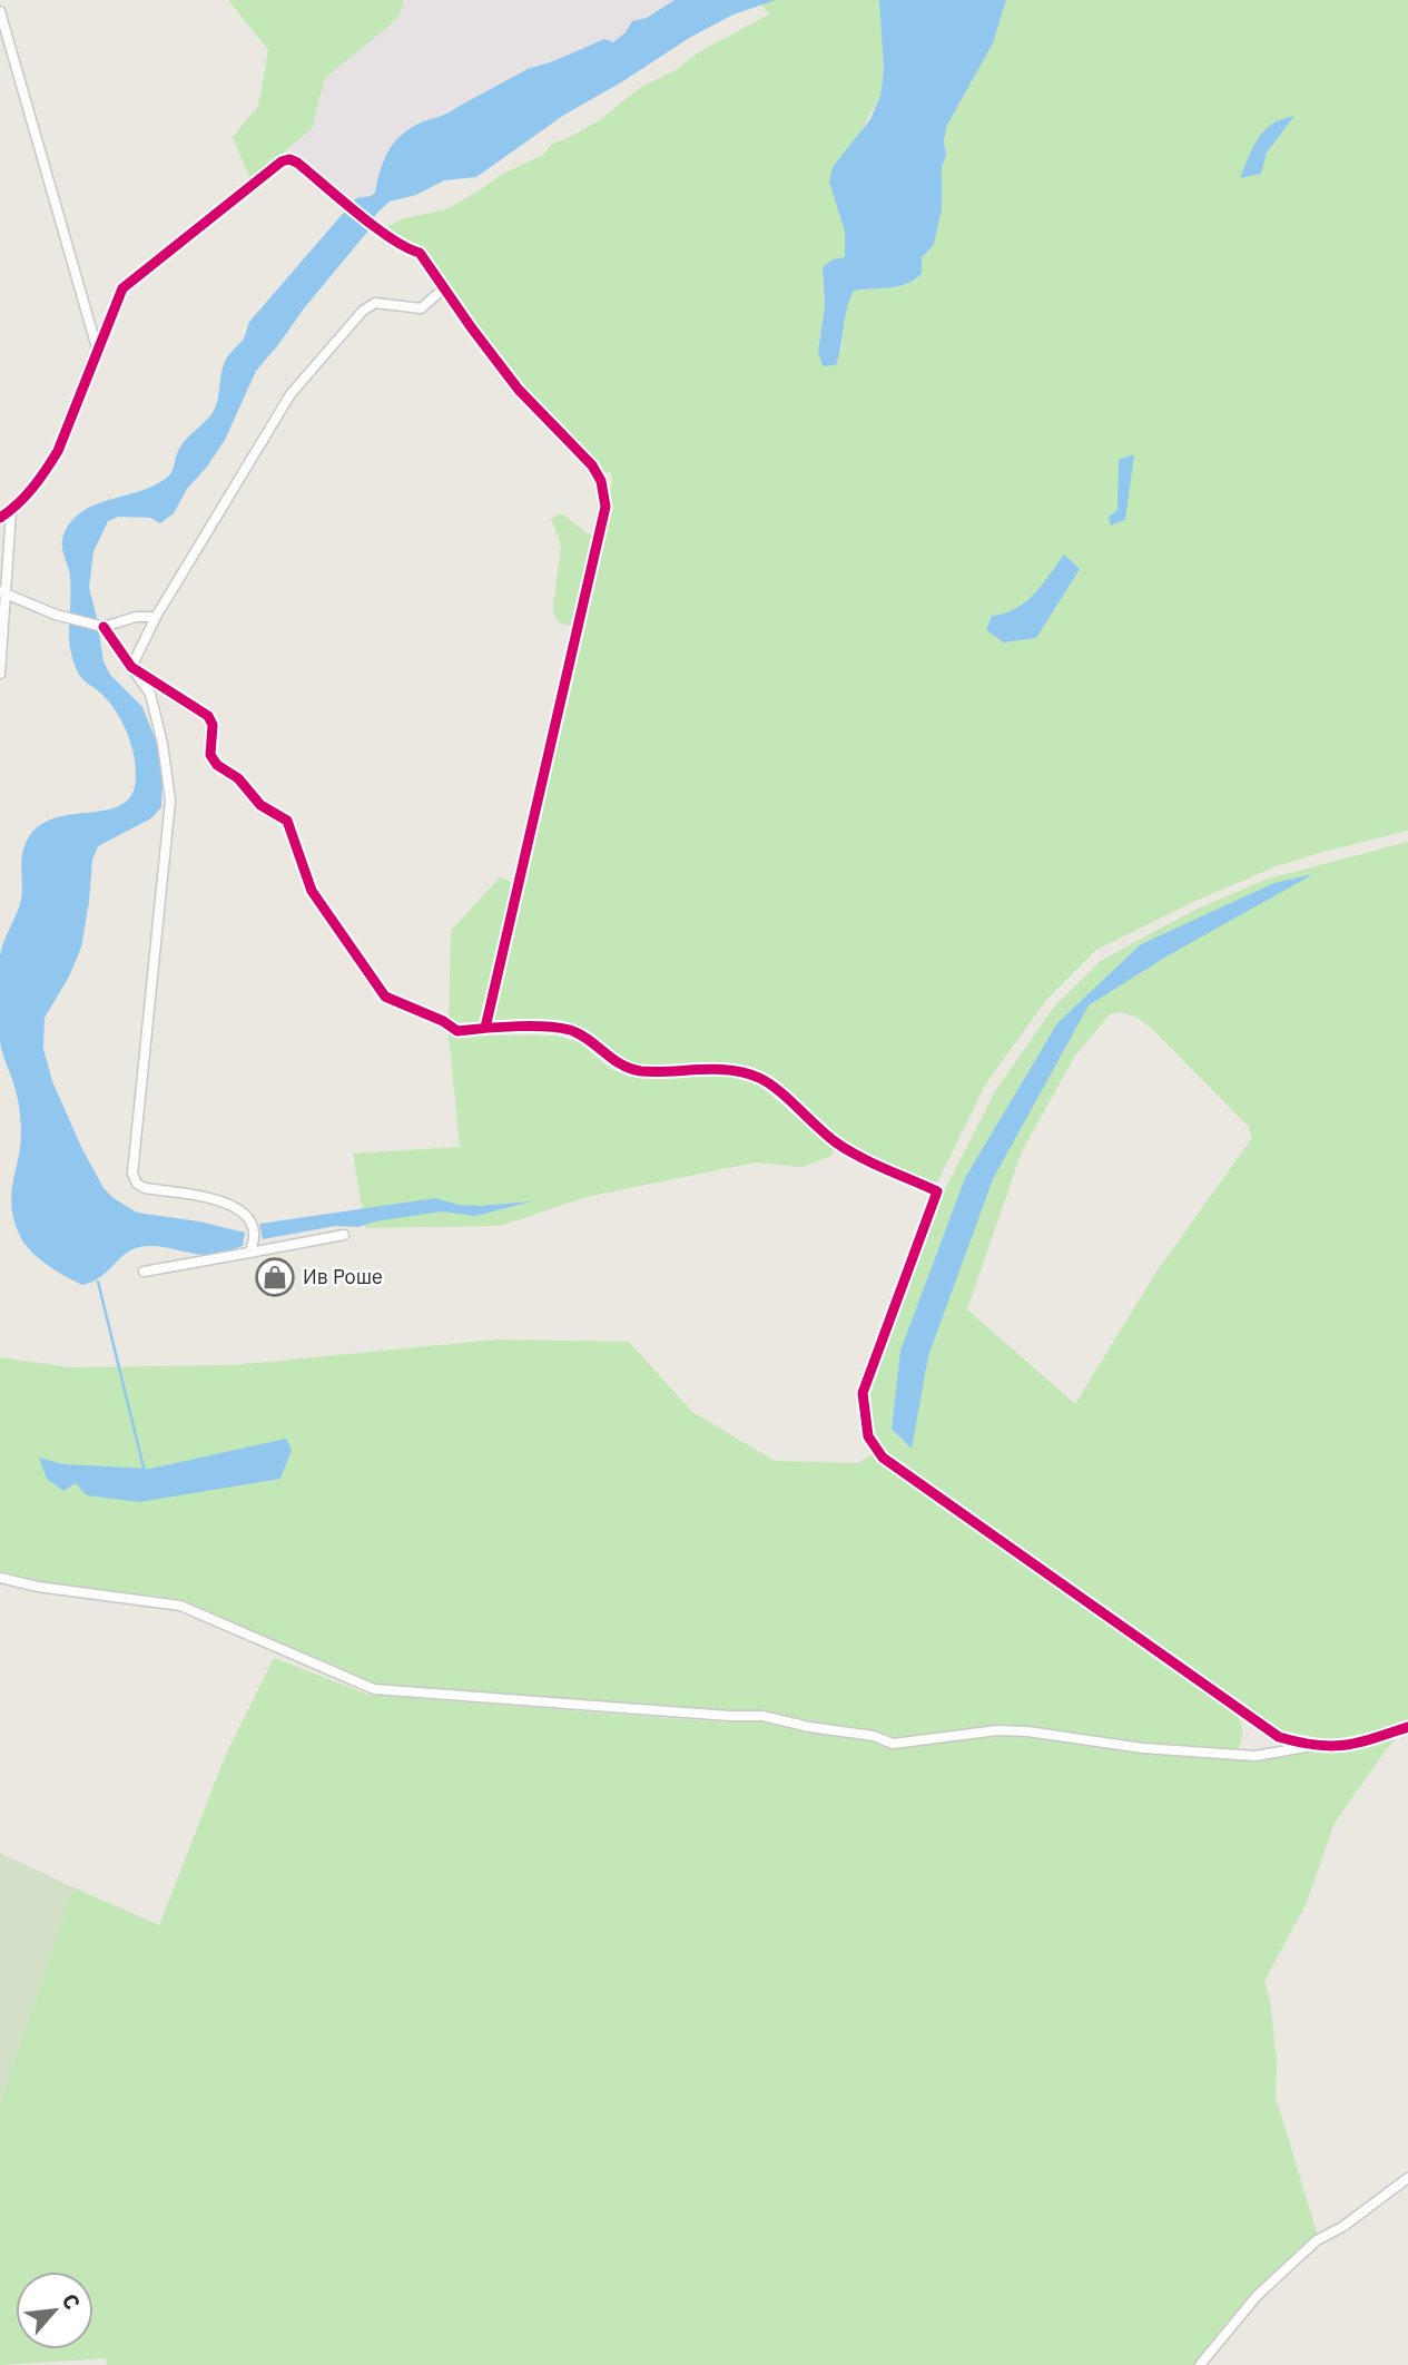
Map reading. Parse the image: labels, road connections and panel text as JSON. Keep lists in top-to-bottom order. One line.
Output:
{"places":{"shop":["Ив Роше"]},"north":"top right"}
